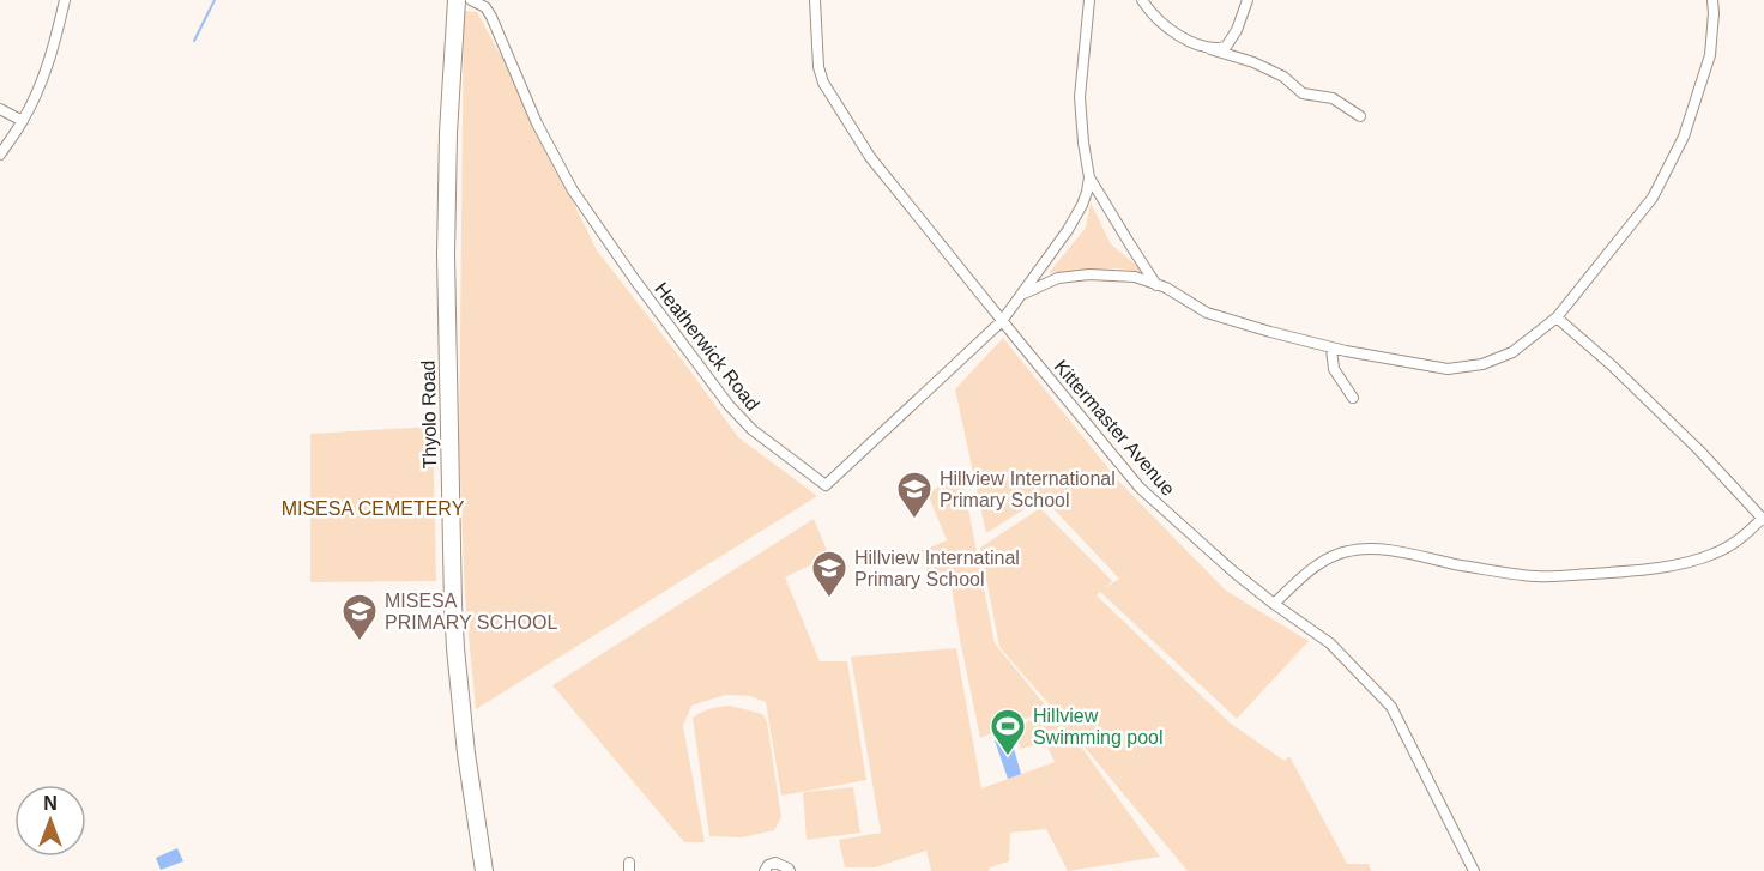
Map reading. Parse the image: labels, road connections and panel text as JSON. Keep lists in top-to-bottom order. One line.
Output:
{"streets":{"highway":["Thyolo Road"],"street":["Heatherwick Road","Kittermaster Avenue"]},"crossings":[["Heatherwick Road","Kittermaster Avenue"]],"parks":["MISESA CEMETERY"],"places":{"school or university":["Hillview International Primary School","Hillview Internatinal Primary School","MISESA PRIMARY SCHOOL"],"sports":["Hillview Swimming pool"]},"north":"top"}
